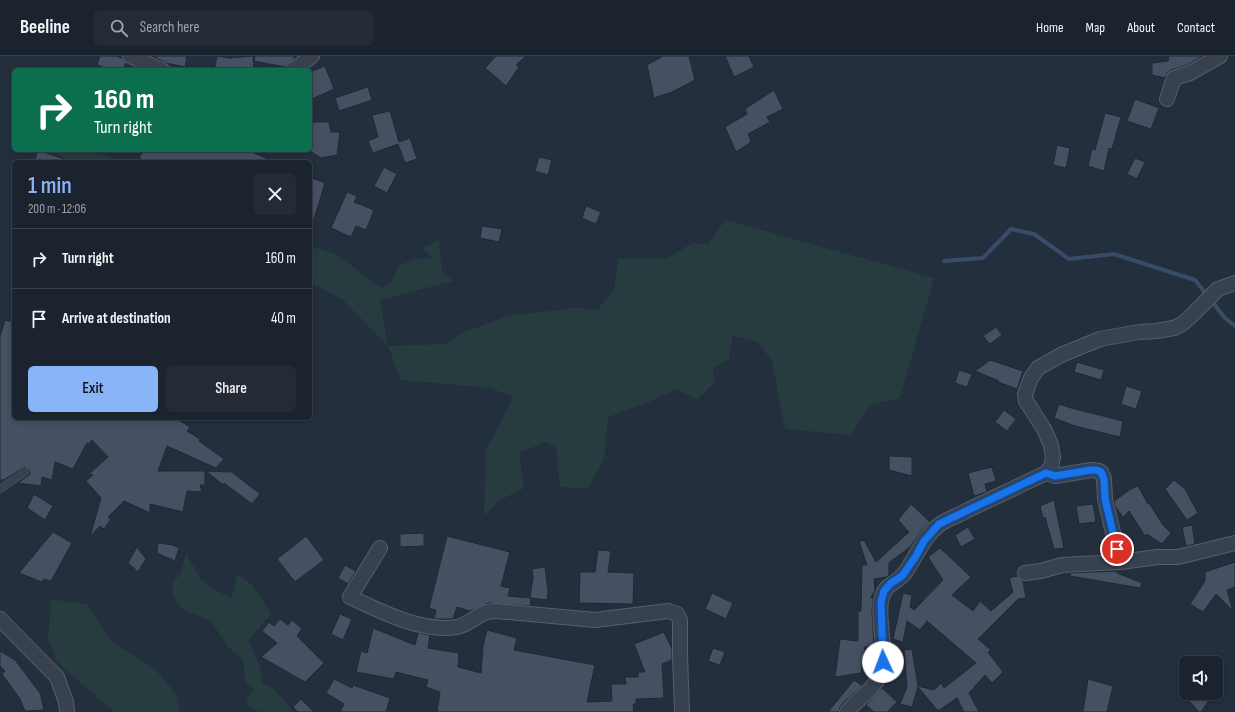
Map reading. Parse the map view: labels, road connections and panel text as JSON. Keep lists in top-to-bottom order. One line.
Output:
{"page":{"header":"Beeline","search":"Search here","nav":["Home","Map","About","Contact"],"turn":["160 m","Turn right"],"heading":["1 min","200 m · 12:06"],"list":[{"name":"Turn right","value":"160 m"},{"name":"Arrive at destination","value":"40 m"}],"buttons":["Exit","Share"]}}
